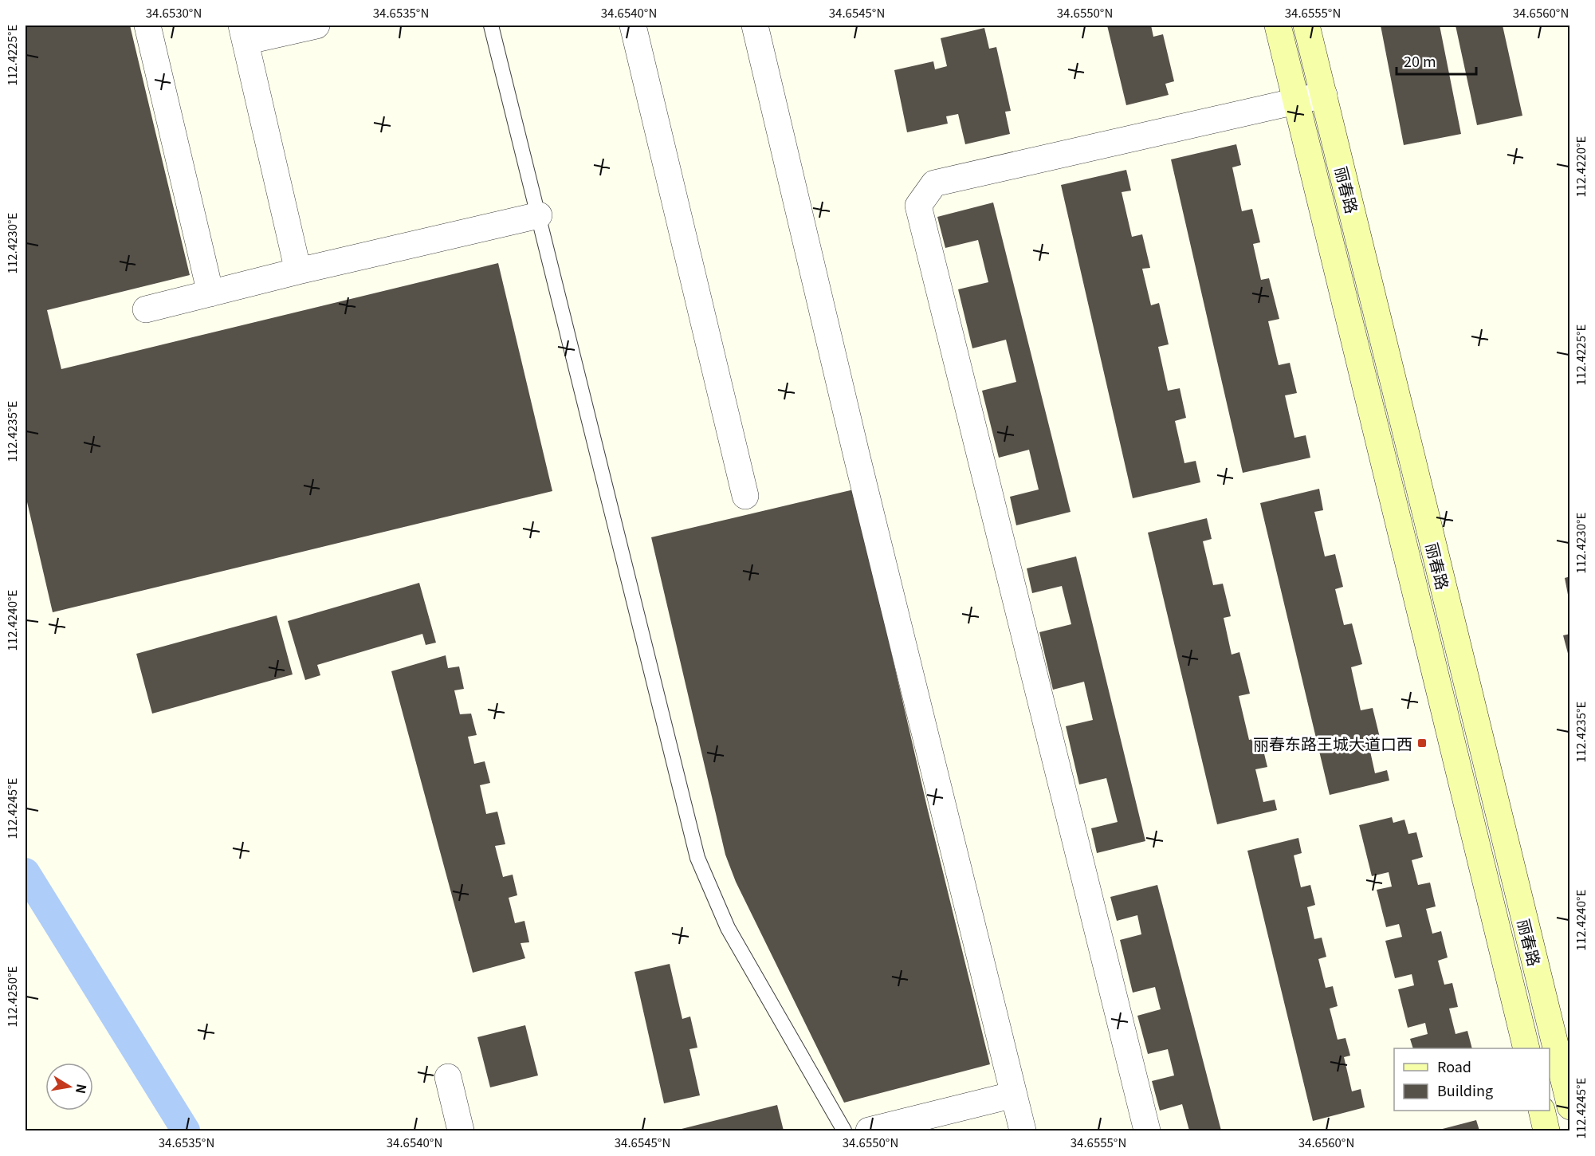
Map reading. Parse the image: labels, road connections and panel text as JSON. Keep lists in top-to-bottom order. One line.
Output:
{"streets":{"main road":["丽春路"]},"places":{"transit":["丽春东路王城大道口西"]},"legend":["Road","Building"],"scale_bar":"20 m","north":"right","coordinates":["34.6530°N","34.6535°N","34.6540°N","34.6545°N","34.6550°N","34.6555°N","34.6560°N","112.4225°E","112.4220°E","112.4230°E","112.4235°E","112.4240°E","112.4245°E","112.4250°E"]}
